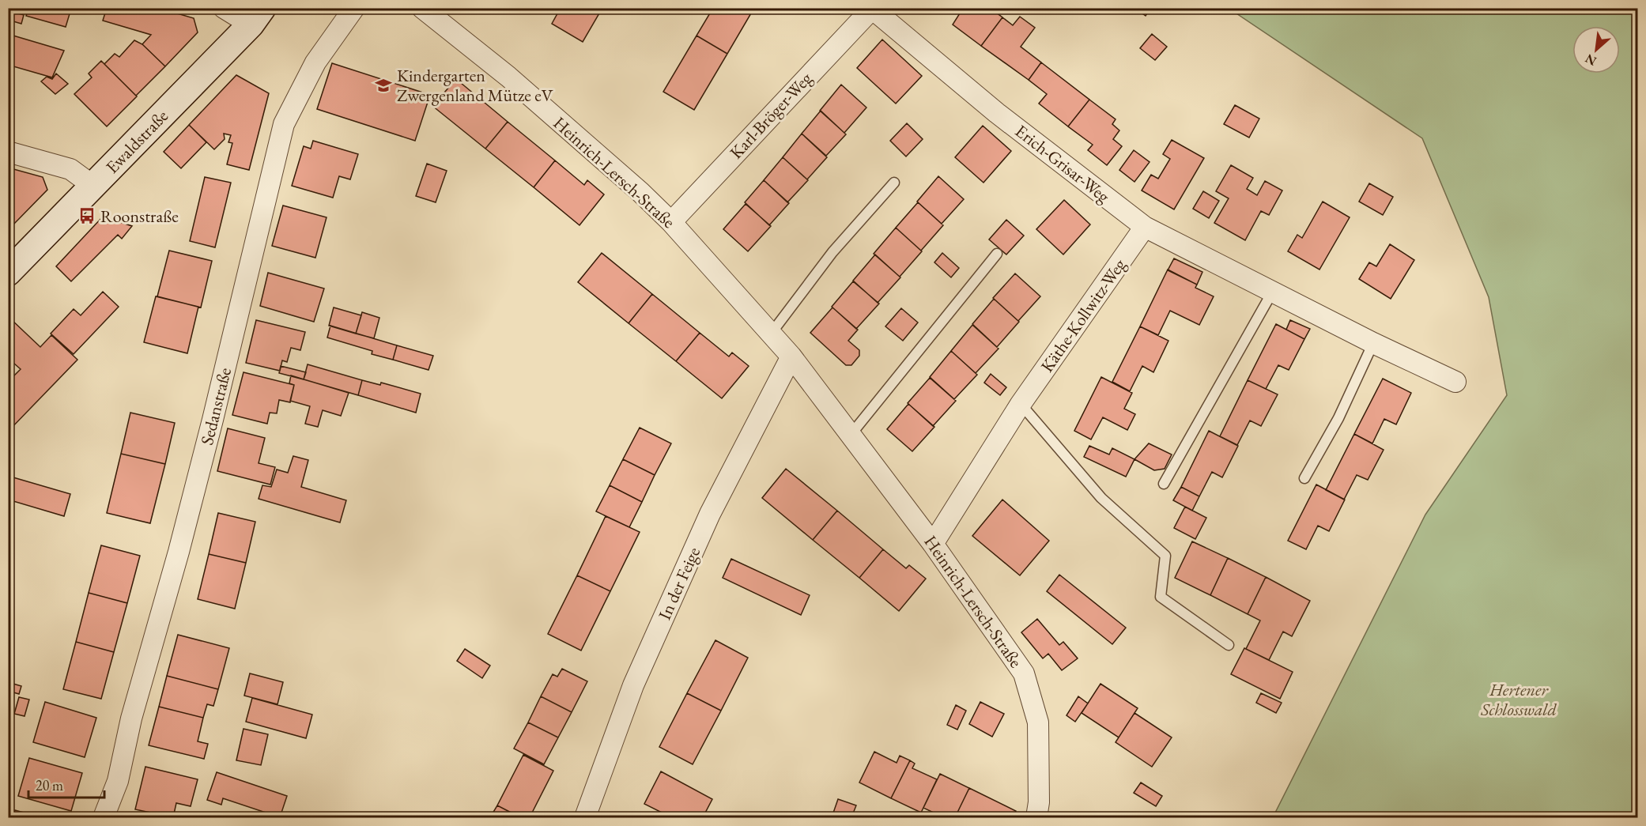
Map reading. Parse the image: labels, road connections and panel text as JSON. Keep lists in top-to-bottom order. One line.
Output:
{"streets":{"main road":["Ewaldstraße"],"street":["Karl-Bröger-Weg","Erich-Grisar-Weg","Heinrich-Lersch-Straße","Käthe-Kollwitz-Weg","Sedanstraße","In der Feige"]},"crossings":[["Karl-Bröger-Weg","Erich-Grisar-Weg"],["Karl-Bröger-Weg","Heinrich-Lersch-Straße"],["Erich-Grisar-Weg","Käthe-Kollwitz-Weg"],["Heinrich-Lersch-Straße","Käthe-Kollwitz-Weg"],["Heinrich-Lersch-Straße","In der Feige"]],"parks":["Hertener Schlosswald"],"places":{"school or university":["Kindergarten Zwergenland Mütze eV"],"bus stop":["Roonstraße"]},"scale_bar":"20 m","north":"bottom left"}
